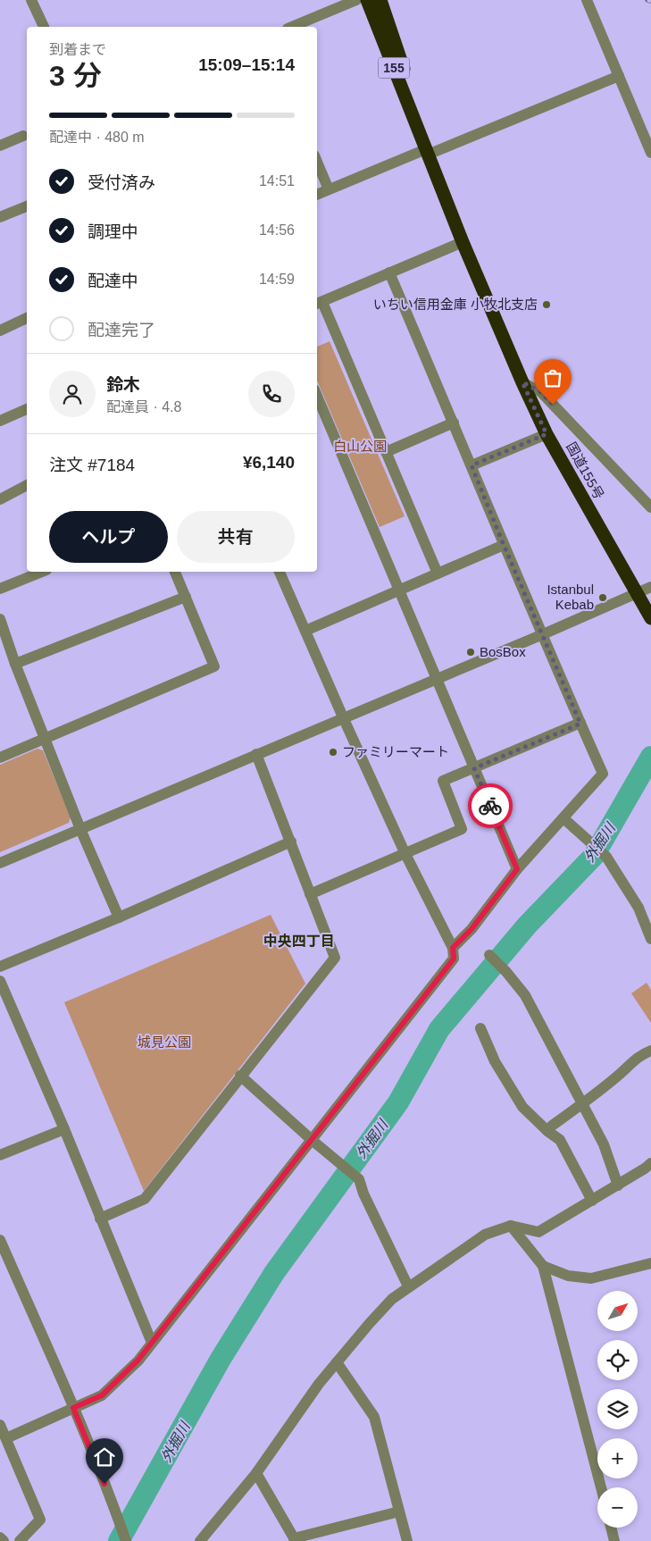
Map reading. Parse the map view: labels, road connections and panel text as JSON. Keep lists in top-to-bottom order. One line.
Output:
{"streets":{"highway":["155","国道155号"]},"districts":["中央四丁目"],"water":["外掘川"],"parks":["白山公園","城見公園"],"places":["いちい信用金庫 小牧北支店","Istanbul Kebab","BosBox","ファミリーマート"],"north":"top right","page":{"heading":["3 分","到着まで","15:09–15:14"],"panel":["鈴木","配達員 · 4.8","注文 #7184","¥6,140"],"bar":"配達中 · 480 m","list":[["受付済み","14:51"],["調理中","14:56"],["配達中","14:59"],"配達完了"],"buttons":["ヘルプ","共有"],"map_buttons":["+","−"]}}
